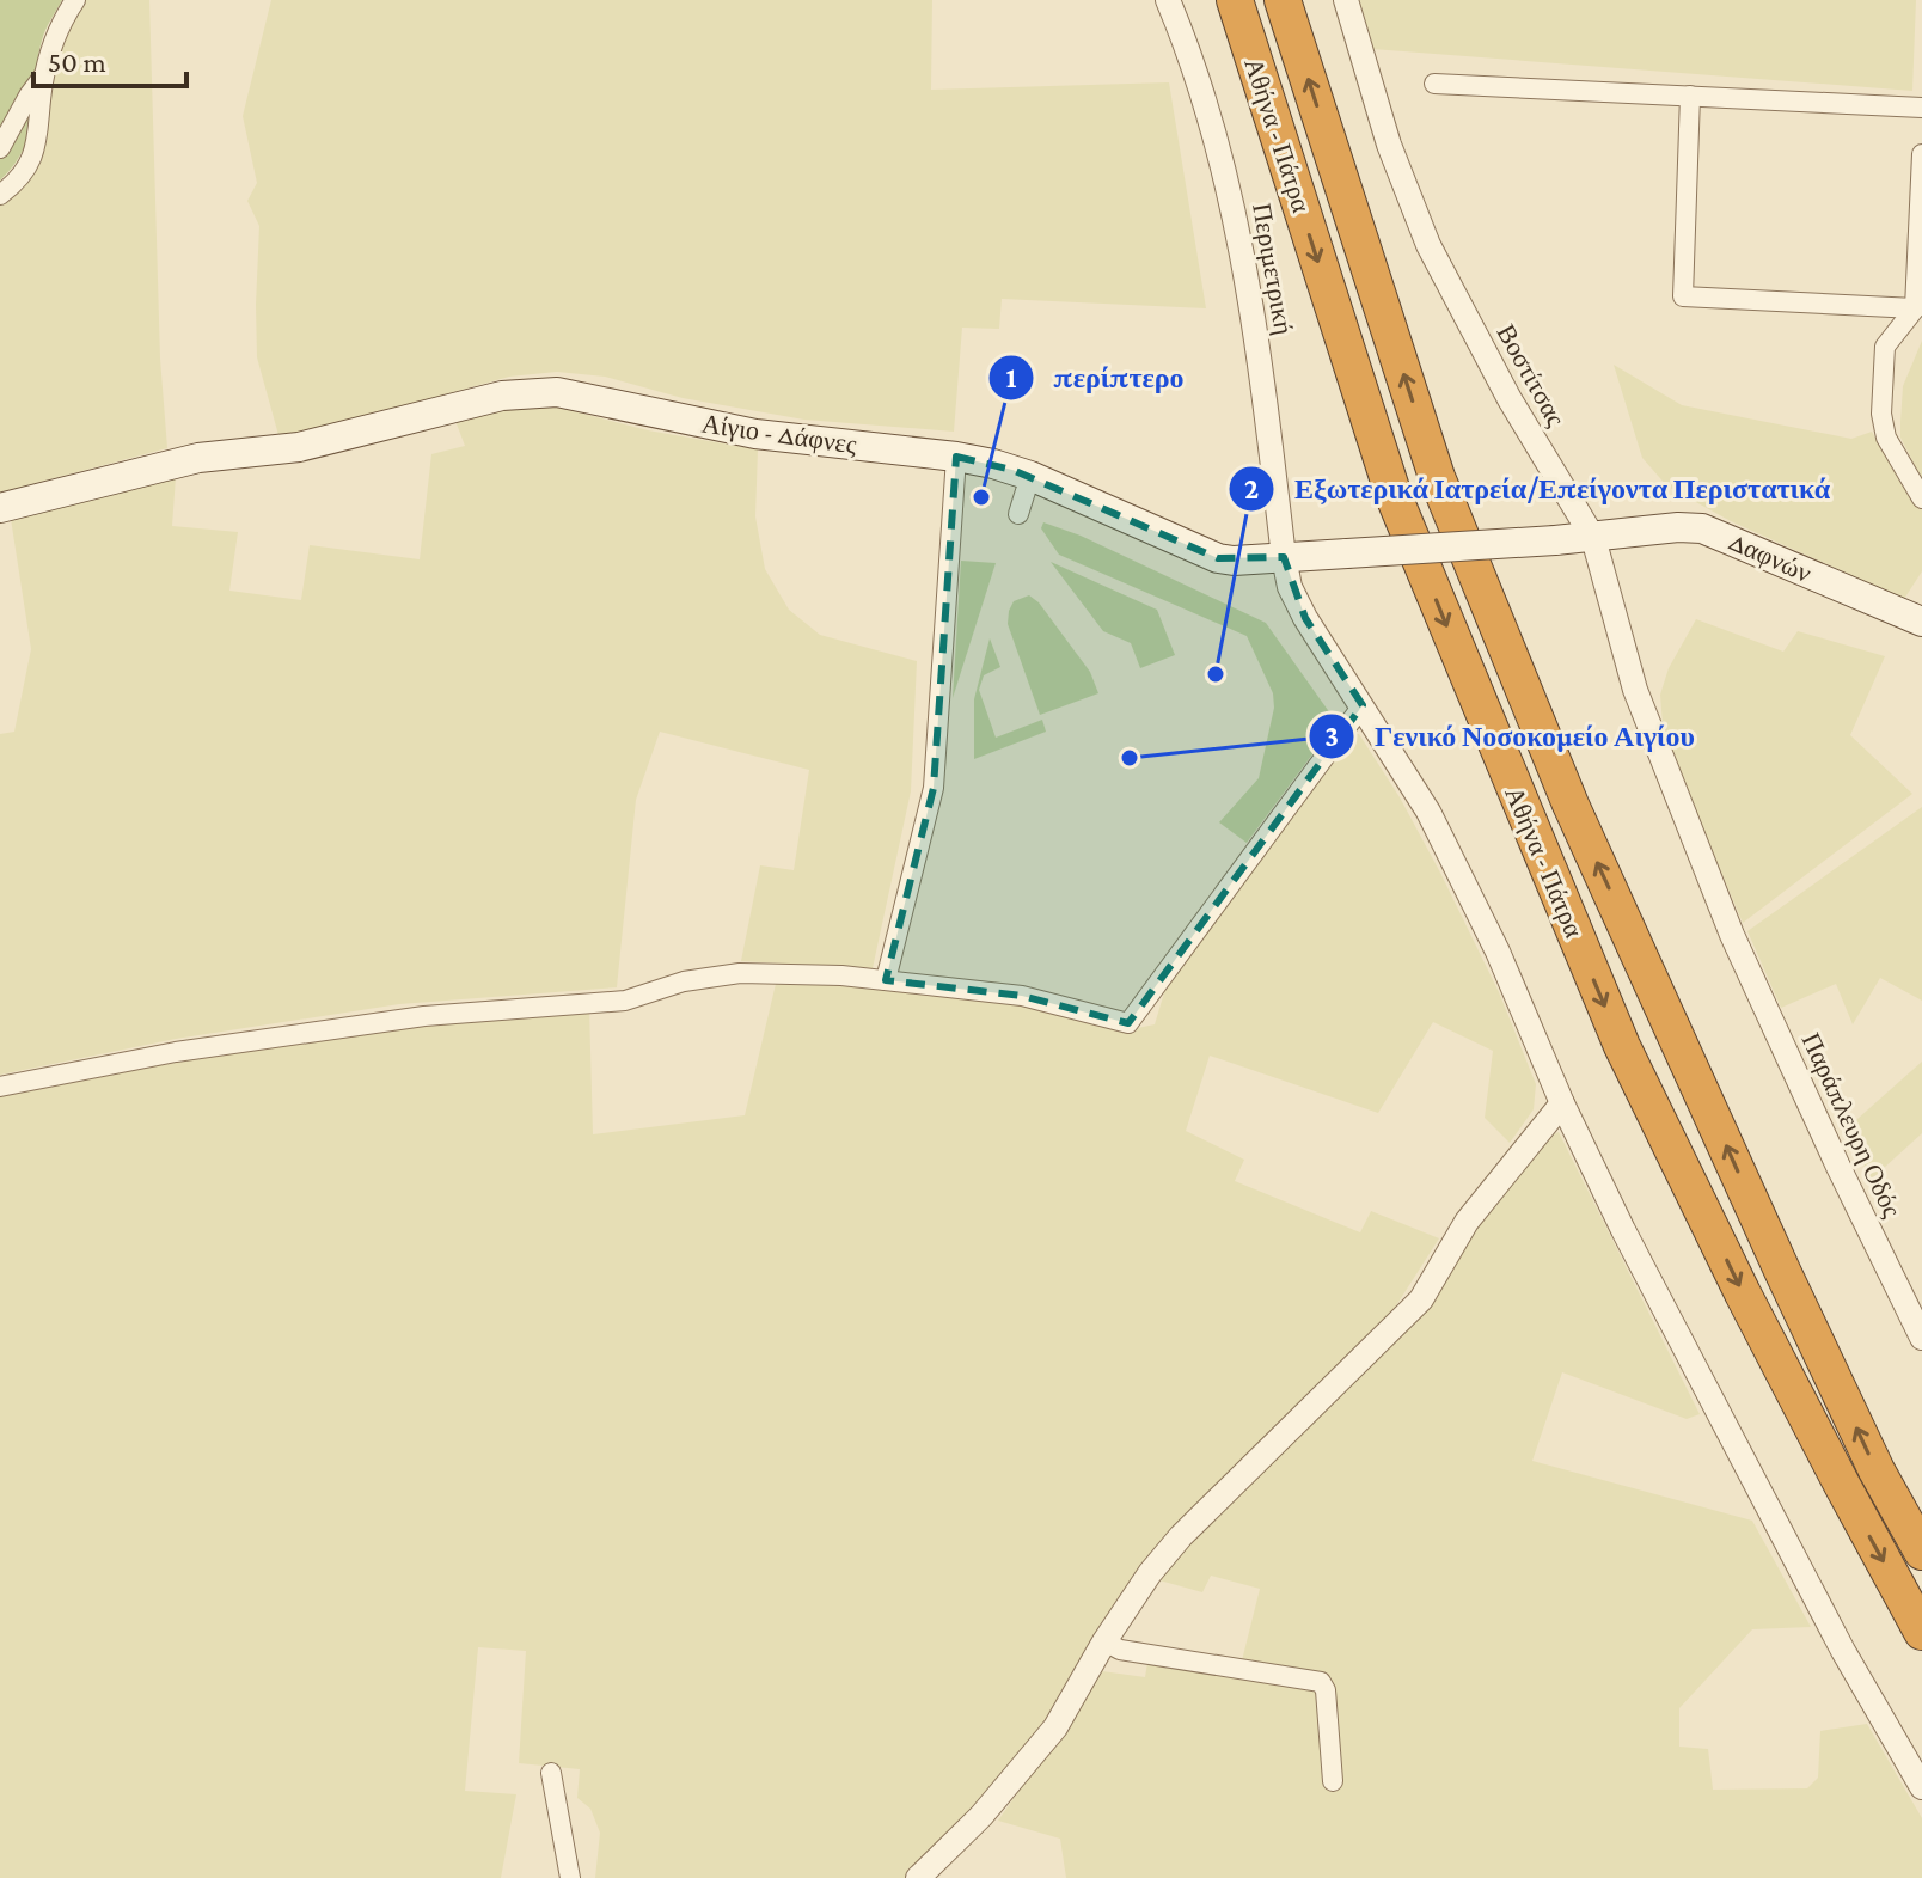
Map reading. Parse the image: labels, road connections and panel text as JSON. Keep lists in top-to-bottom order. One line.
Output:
{"streets":{"highway":["Αθήνα - Πάτρα"],"main road":["Αίγιο - Δάφνες","Δαφνών"],"street":["Περιμετρική","Βοστίτσας","Παράπλευρη Οδός"]},"crossings":[["Περιμετρική","Αίγιο - Δάφνες"],["Βοστίτσας","Δαφνών"],["Βοστίτσας","Παράπλευρη Οδός"],["Αίγιο - Δάφνες","Δαφνών"]],"places":["περίπτερο","Εξωτερικά Ιατρεία/Επείγοντα Περιστατικά","Γενικό Νοσοκομείο Αιγίου"],"scale_bar":"50 m"}
